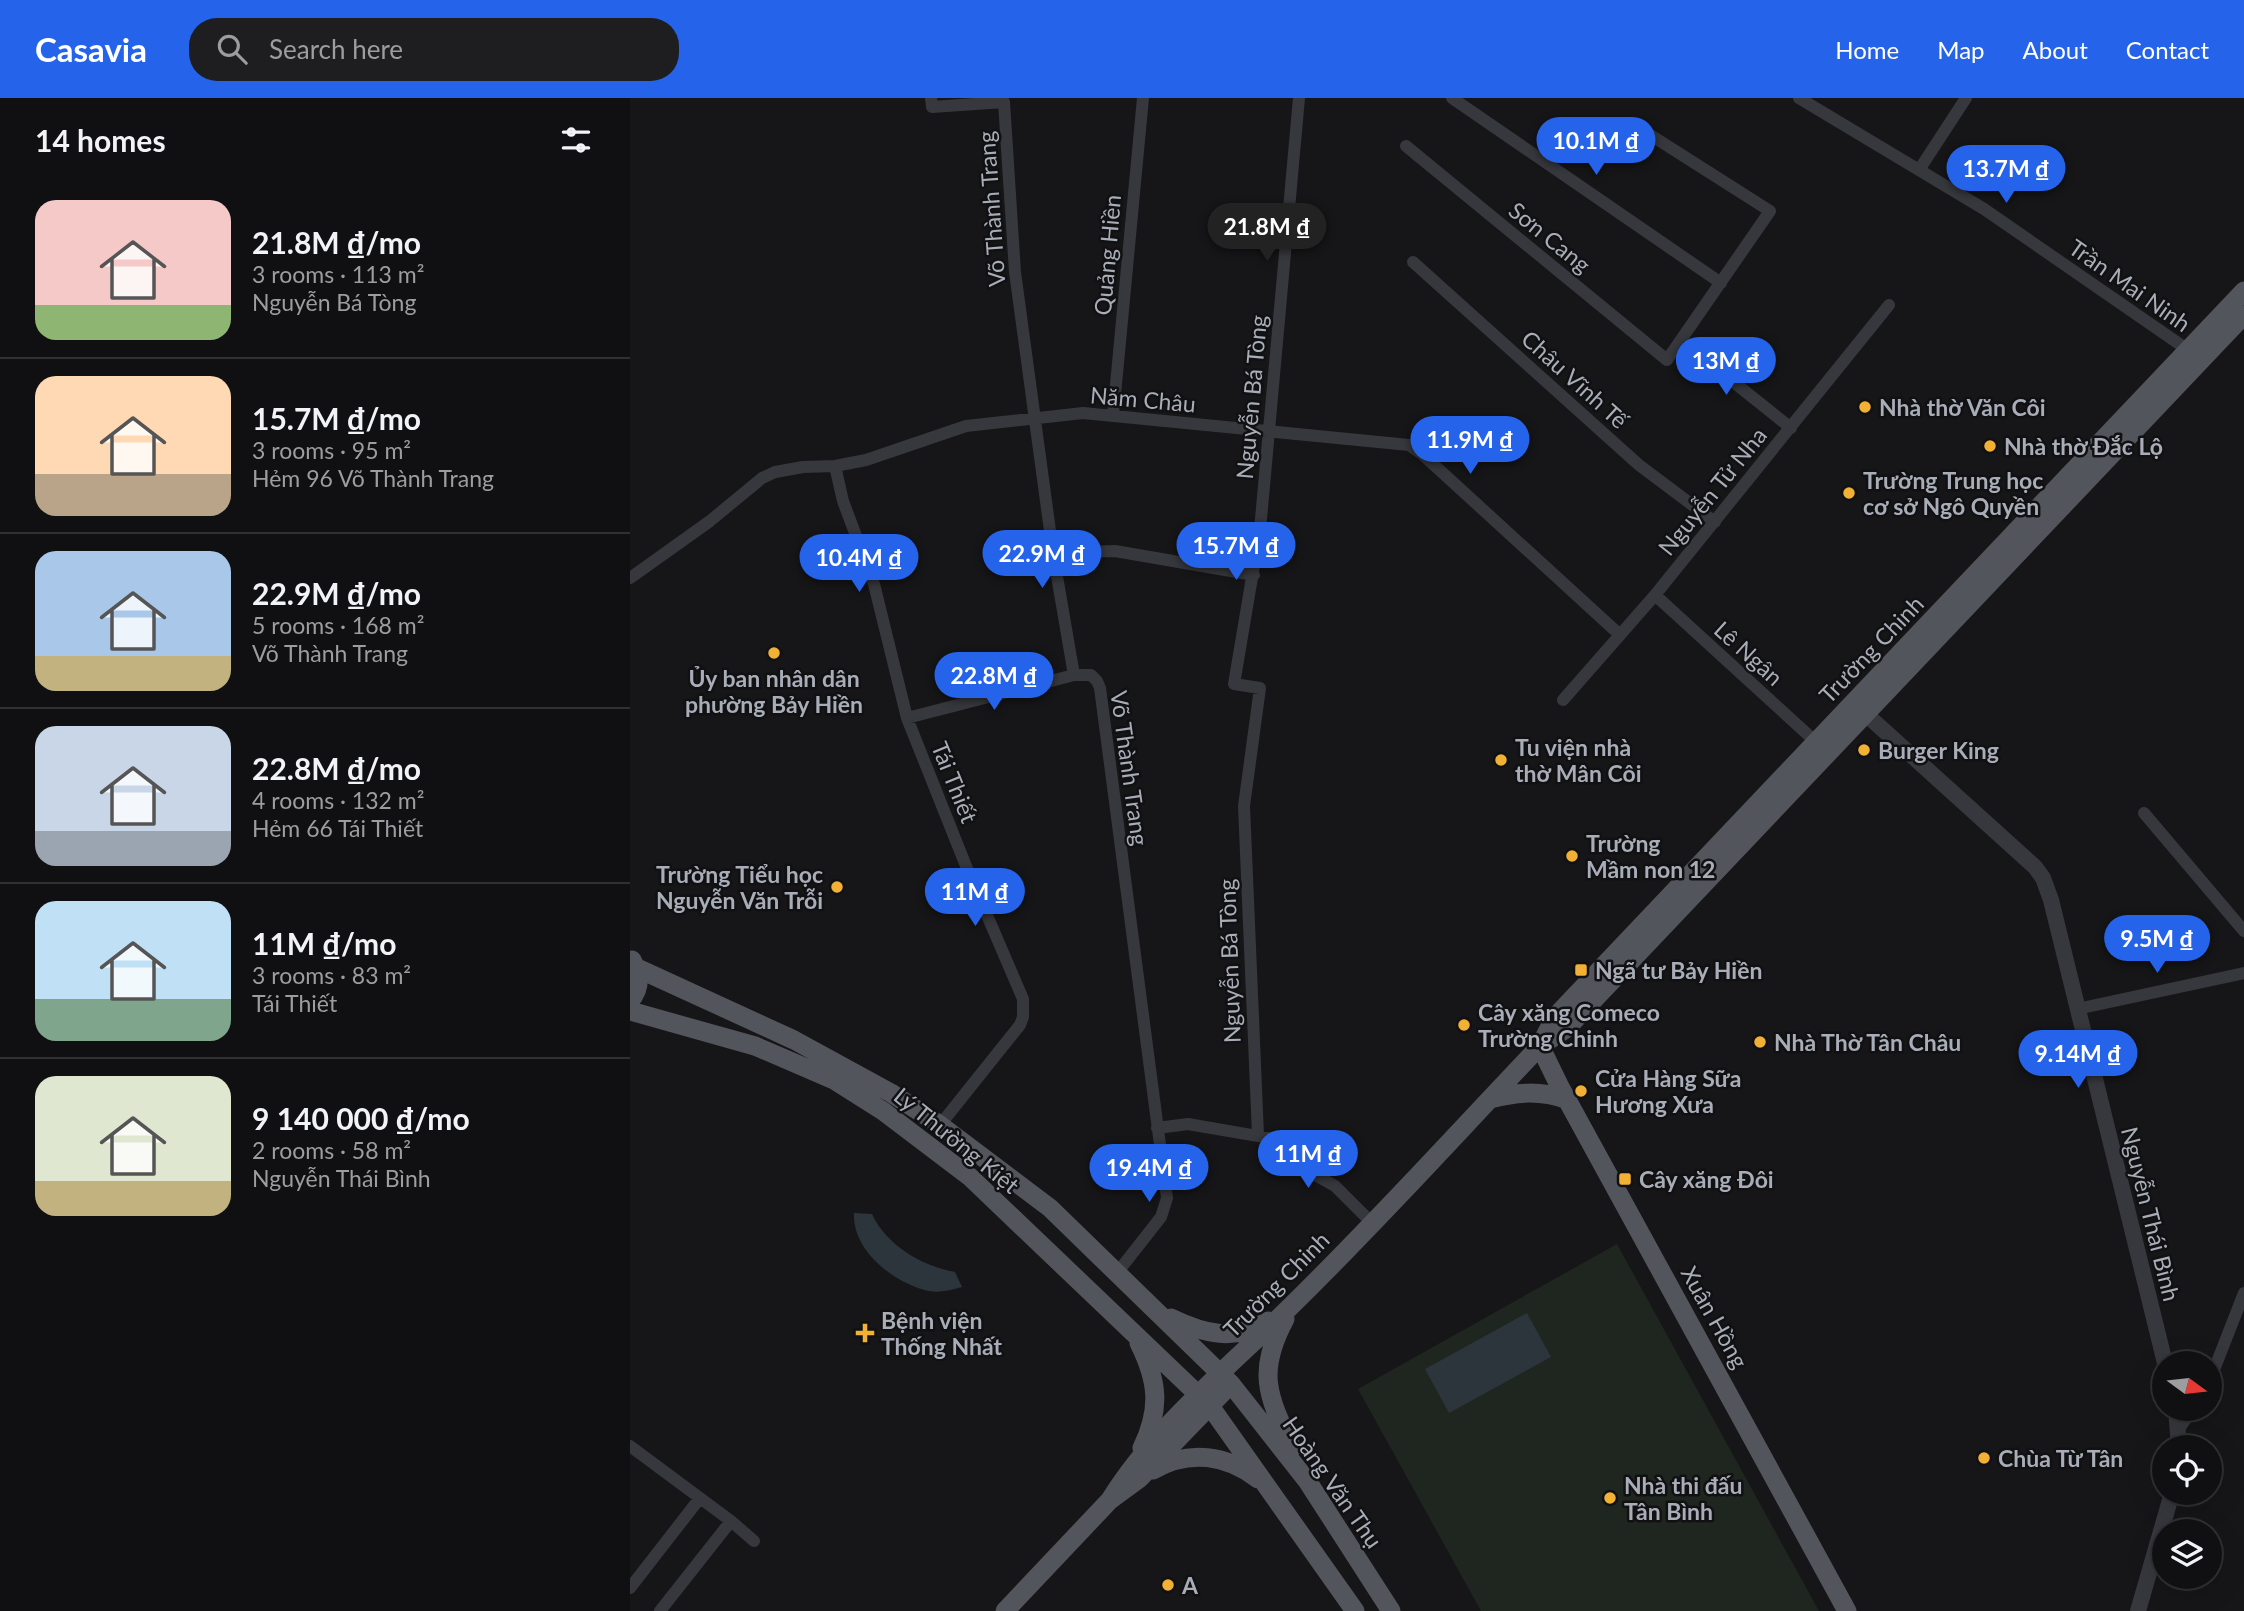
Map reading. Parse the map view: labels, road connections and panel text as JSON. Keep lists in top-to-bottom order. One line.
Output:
{"streets":{"main road":["Trường Chinh","Lý Thường Kiệt","Xuân Hồng","Hoàng Văn Thụ"],"street":["Võ Thành Trang","Sơn Cang","Quảng Hiền","Trần Mai Ninh","Châu Vĩnh Tế","Nguyễn Bá Tòng","Năm Châu","Nguyễn Tử Nha","Lê Ngân","Tái Thiết","Nguyễn Thái Bình"]},"crossings":[["Võ Thành Trang","Năm Châu"],["Võ Thành Trang","Lý Thường Kiệt"],["Quảng Hiền","Năm Châu"],["Trần Mai Ninh","Trường Chinh"],["Châu Vĩnh Tế","Nguyễn Tử Nha"],["Nguyễn Bá Tòng","Năm Châu"],["Năm Châu","Nguyễn Tử Nha"],["Năm Châu","Tái Thiết"],["Nguyễn Tử Nha","Lê Ngân"],["Trường Chinh","Lê Ngân"],["Trường Chinh","Lý Thường Kiệt"],["Trường Chinh","Nguyễn Thái Bình"],["Trường Chinh","Xuân Hồng"],["Trường Chinh","Hoàng Văn Thụ"],["Tái Thiết","Lý Thường Kiệt"]],"places":{"other":["Nhà thờ Văn Côi","Nhà thờ Đắc Lộ","Trường Trung học cơ sở Ngô Quyền","Ủy ban nhân dân phường Bảy Hiền","Burger King","Tu viện nhà thờ Mân Côi","Trường Mầm non 12","Trường Tiểu học Nguyễn Văn Trỗi","Cây xăng Comeco Trường Chinh","Nhà Thờ Tân Châu","Cửa Hàng Sữa Hương Xưa","Chùa Từ Tân","Nhà thi đấu Tân Bình","A"],"transit":["Ngã tư Bảy Hiền","Cây xăng Đôi"],"health":["Bệnh viện Thống Nhất"]},"north":"right","page":{"header":"Casavia","search":"Search here","nav":["Home","Map","About","Contact"],"heading":"14 homes","price":["10.1M ₫","13.7M ₫","21.8M ₫","13M ₫","11.9M ₫","15.7M ₫","22.9M ₫","10.4M ₫","22.8M ₫","11M ₫","9.5M ₫","9.14M ₫","11M ₫","19.4M ₫"],"list":[{"name":"21.8M ₫/mo","note":"3 rooms · 113 m² · Nguyễn Bá Tòng"},{"name":"15.7M ₫/mo","note":"3 rooms · 95 m² · Hẻm 96 Võ Thành Trang"},{"name":"22.9M ₫/mo","note":"5 rooms · 168 m² · Võ Thành Trang"},{"name":"22.8M ₫/mo","note":"4 rooms · 132 m² · Hẻm 66 Tái Thiết"},{"name":"11M ₫/mo","note":"3 rooms · 83 m² · Tái Thiết"},{"name":"9 140 000 ₫/mo","note":"2 rooms · 58 m² · Nguyễn Thái Bình"}]}}
